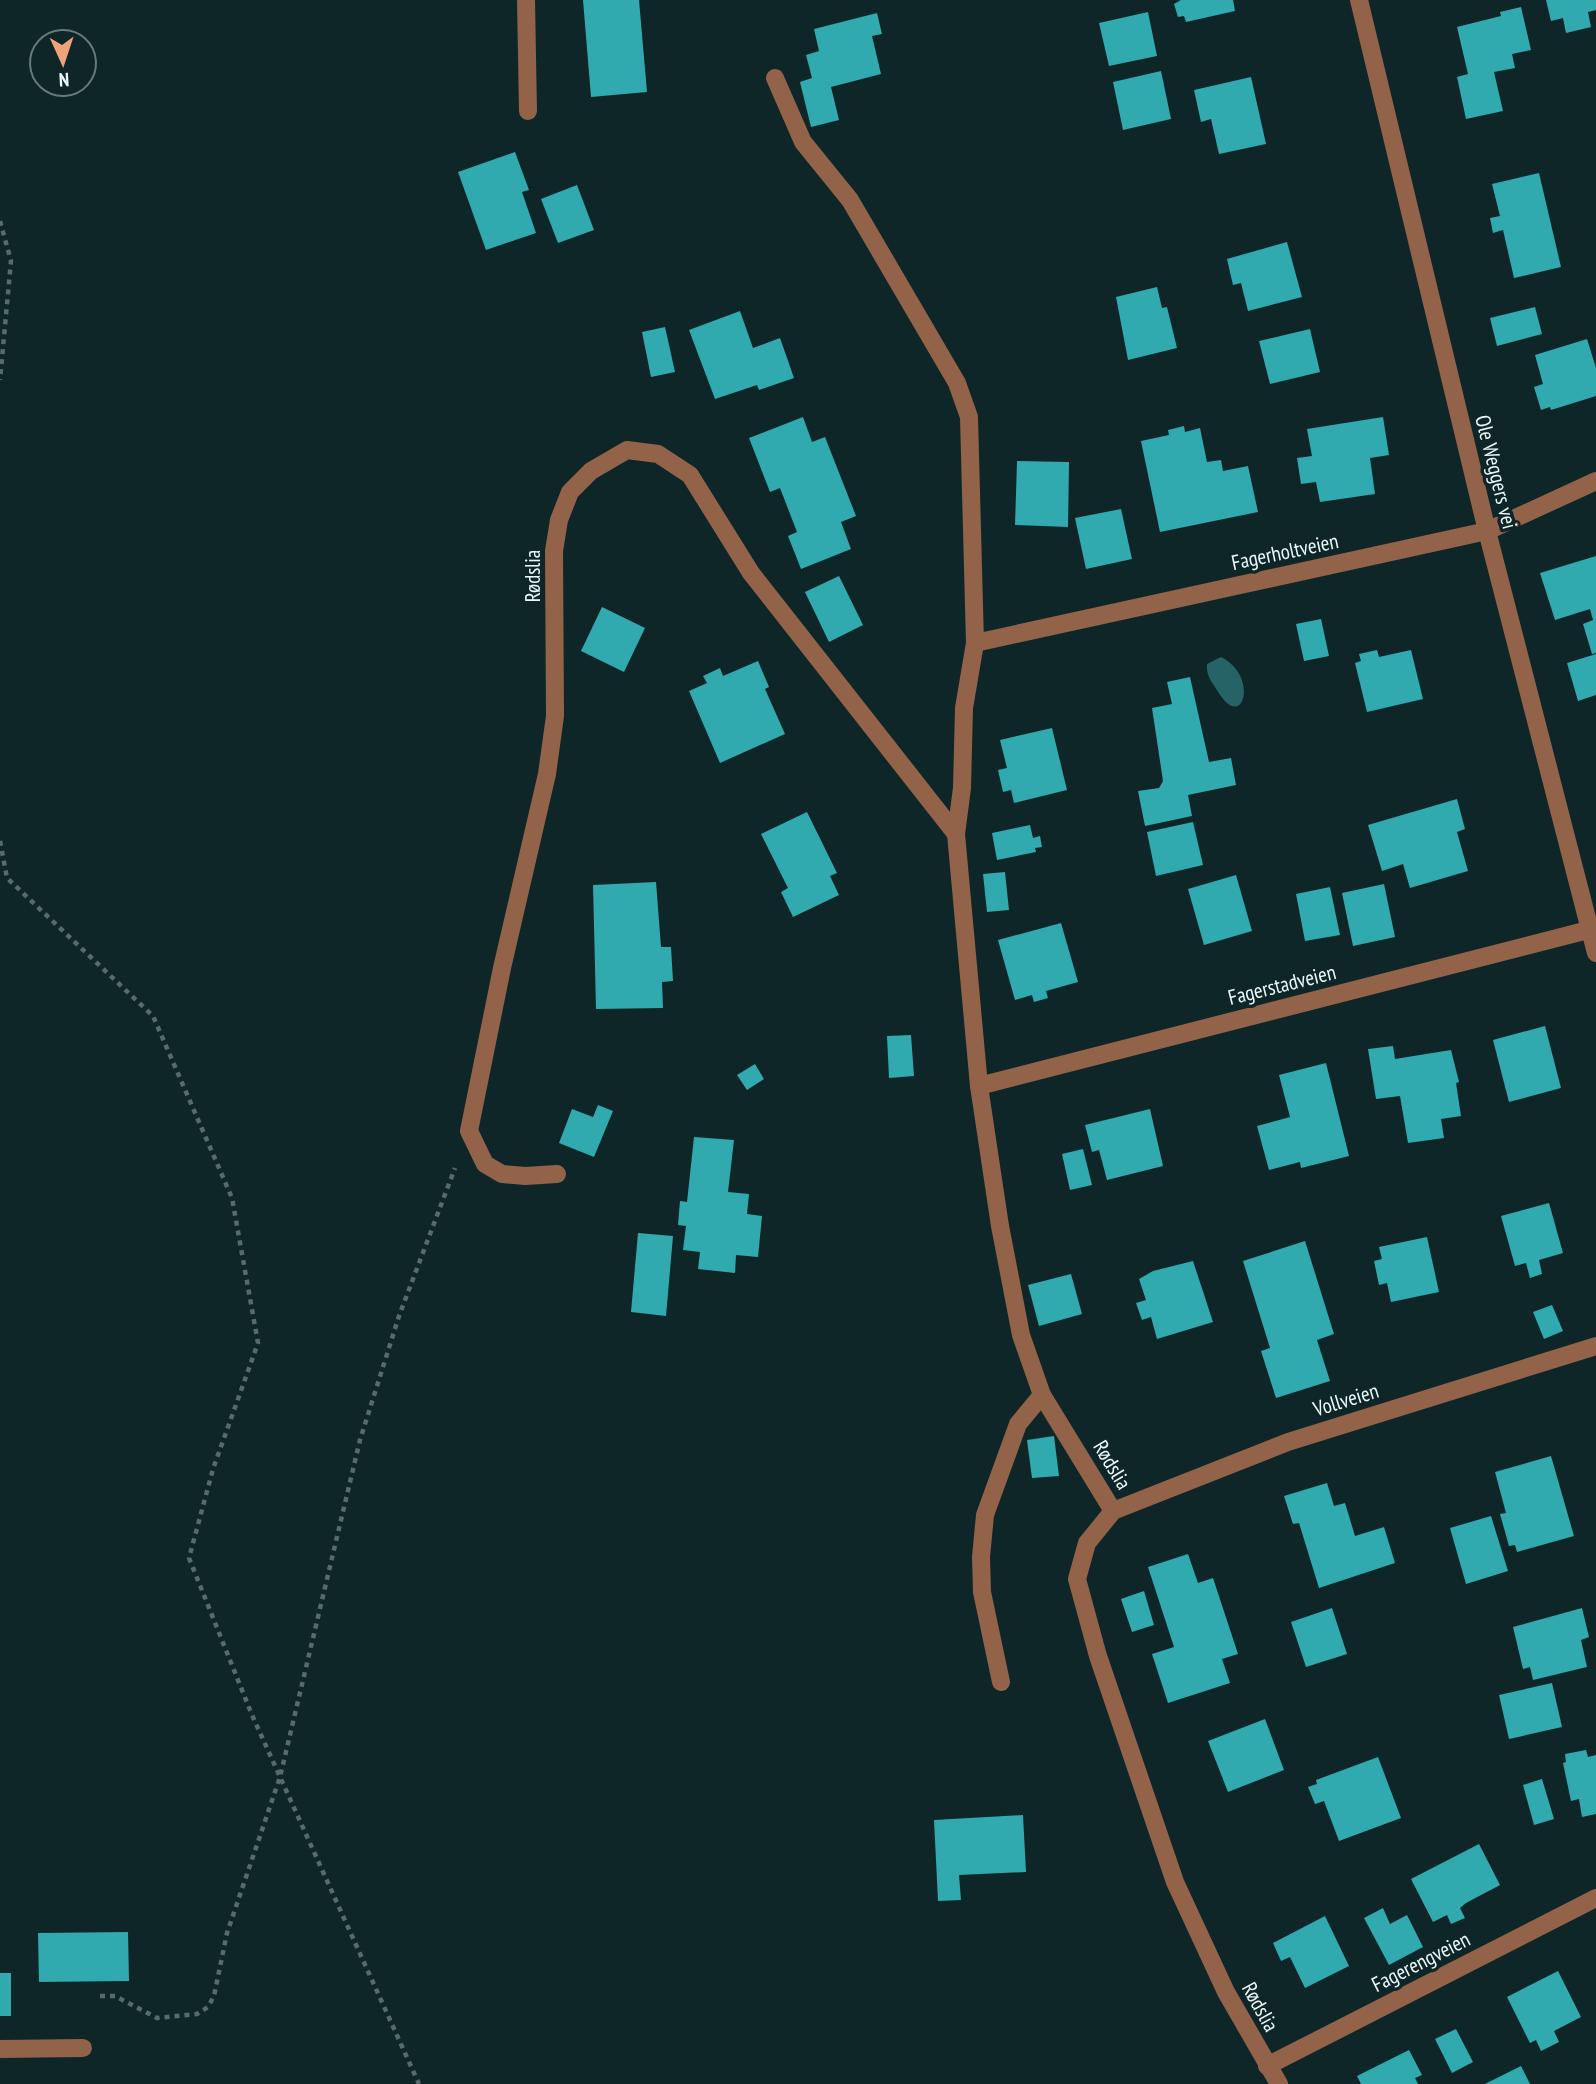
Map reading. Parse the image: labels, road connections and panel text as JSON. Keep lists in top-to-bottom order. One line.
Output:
{"streets":{"street":["Ole Weggers vei","Fagerholtveien","Rødslia","Fagerstadveien","Vollveien","Fagerengveien"]},"crossings":[["Ole Weggers vei","Fagerholtveien"],["Ole Weggers vei","Fagerstadveien"],["Fagerholtveien","Rødslia"],["Rødslia","Fagerstadveien"],["Rødslia","Vollveien"],["Rødslia","Fagerengveien"]],"north":"bottom"}
